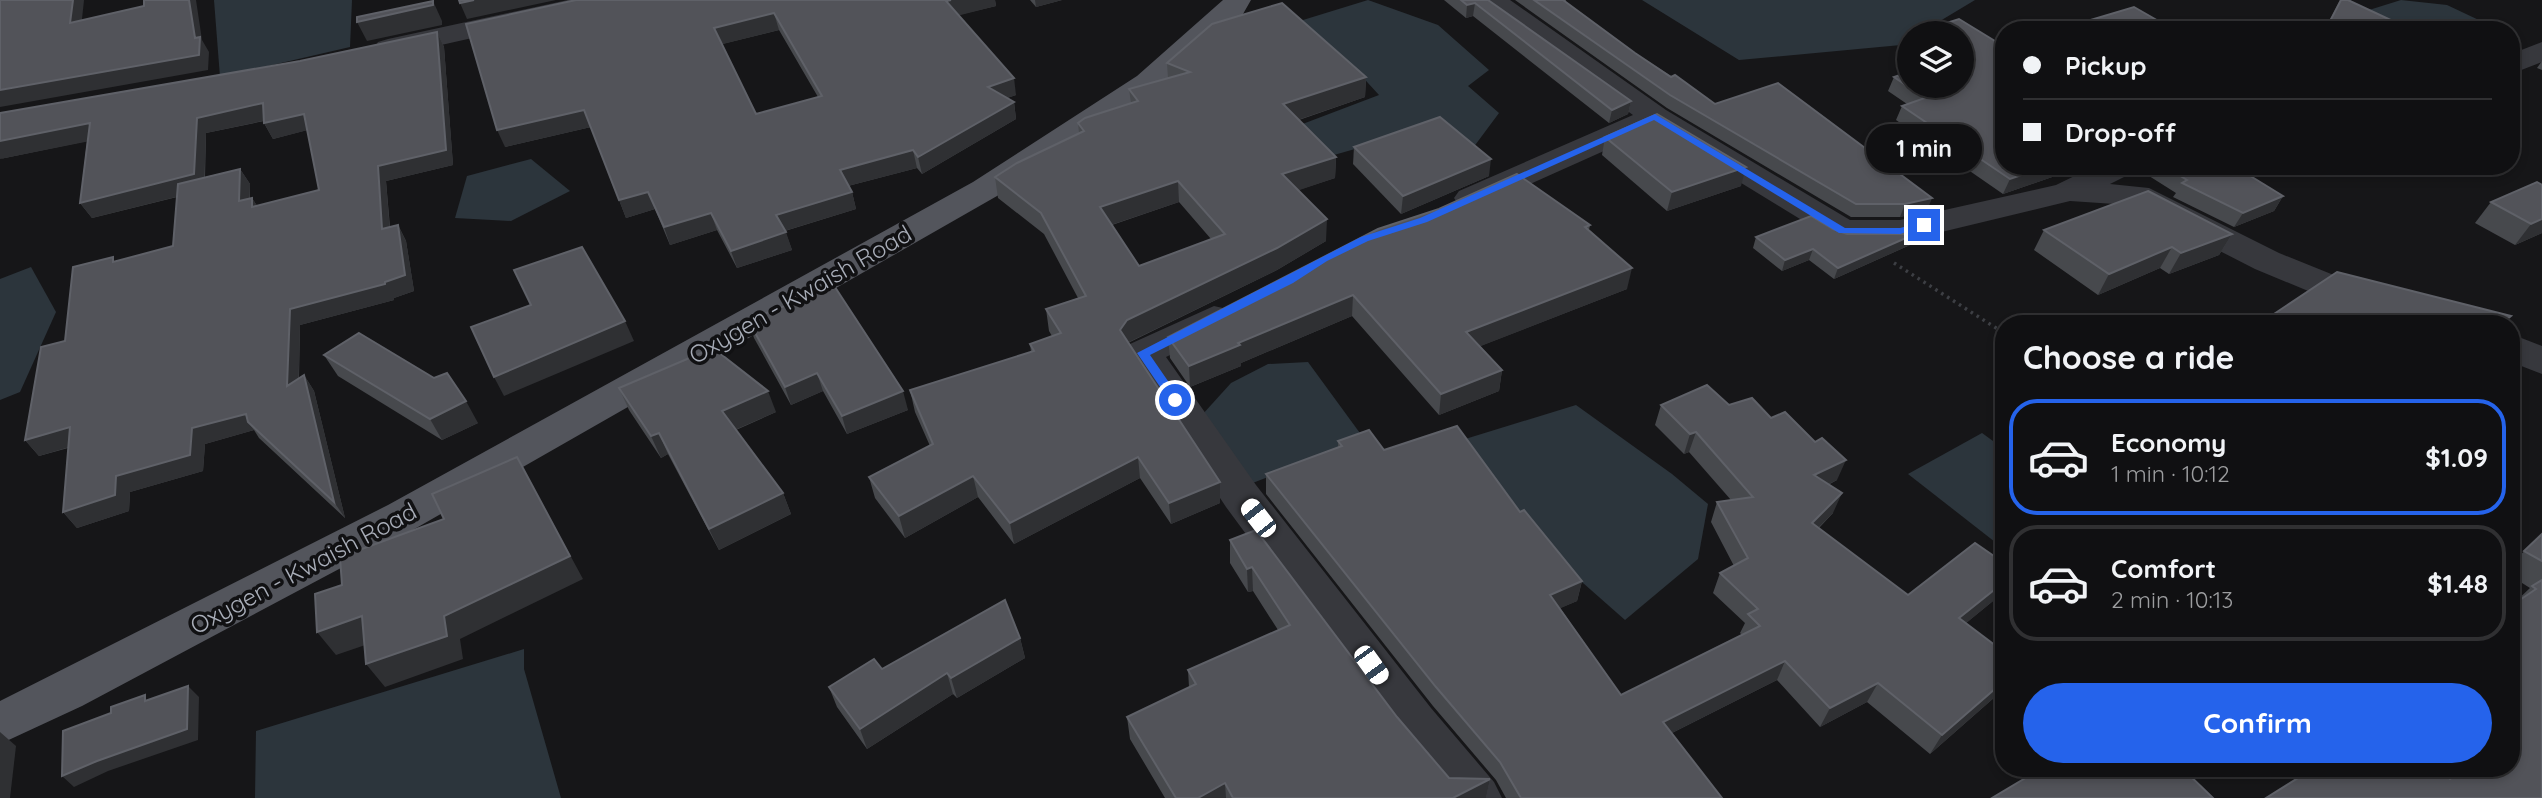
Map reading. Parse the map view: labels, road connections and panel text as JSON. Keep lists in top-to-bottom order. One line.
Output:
{"streets":{"main road":["Oxygen - Kwaish Road"]},"page":{"banner":["Pickup","Drop-off"],"bubble":"1 min","heading":"Choose a ride","list":[{"name":"Economy","note":"1 min · 10:12","value":"$1.09"},{"name":"Comfort","note":"2 min · 10:13","value":"$1.48"}],"buttons":"Confirm"}}
